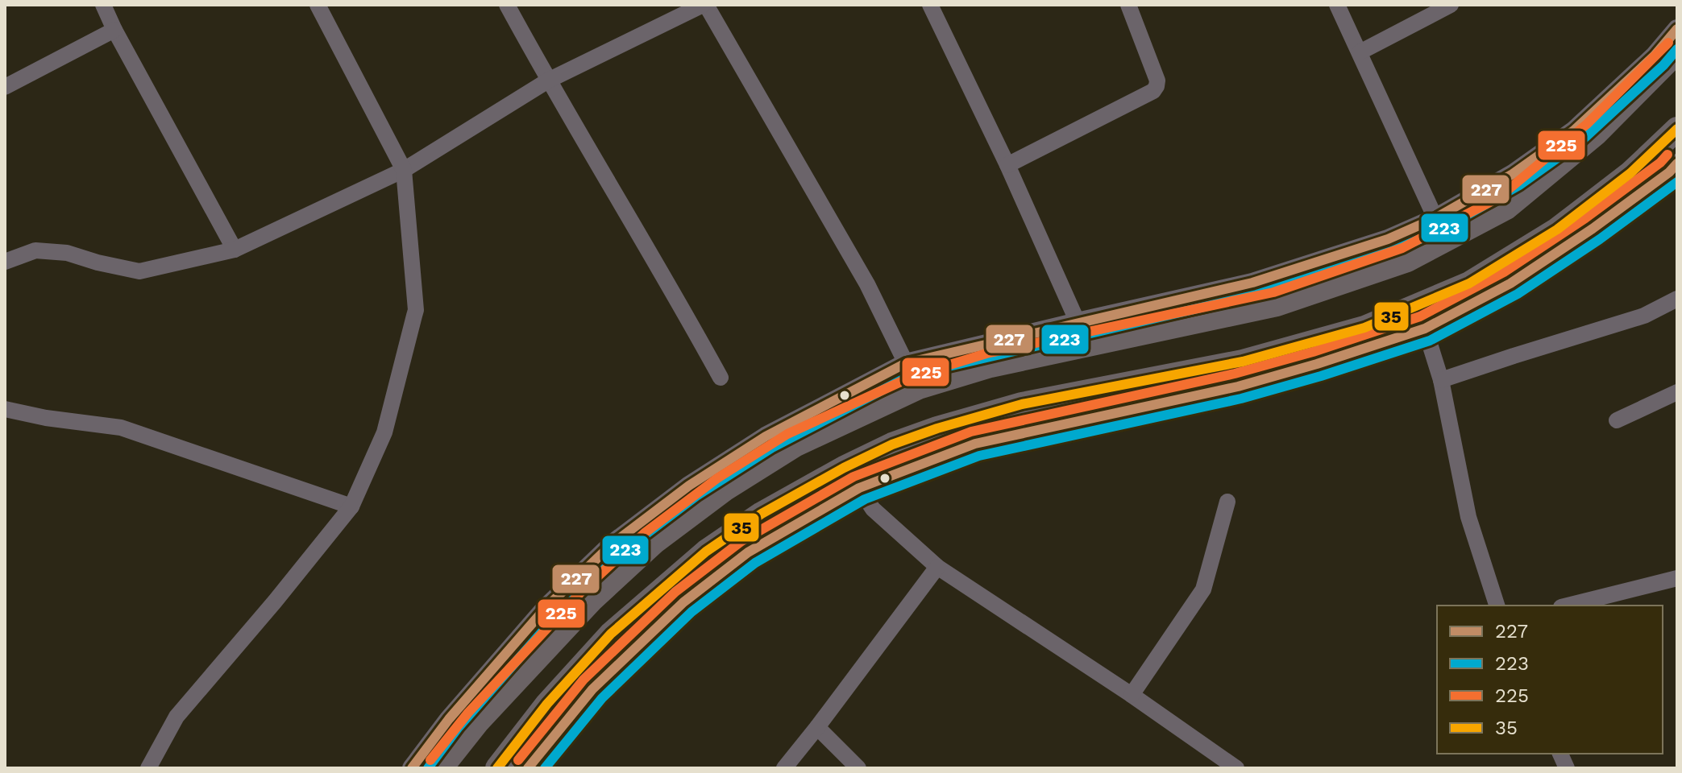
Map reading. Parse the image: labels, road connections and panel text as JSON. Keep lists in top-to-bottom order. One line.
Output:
{"lines":["transit line 227","transit line 225","transit line 223","transit line 35"],"legend":["227","223","225","35"]}
